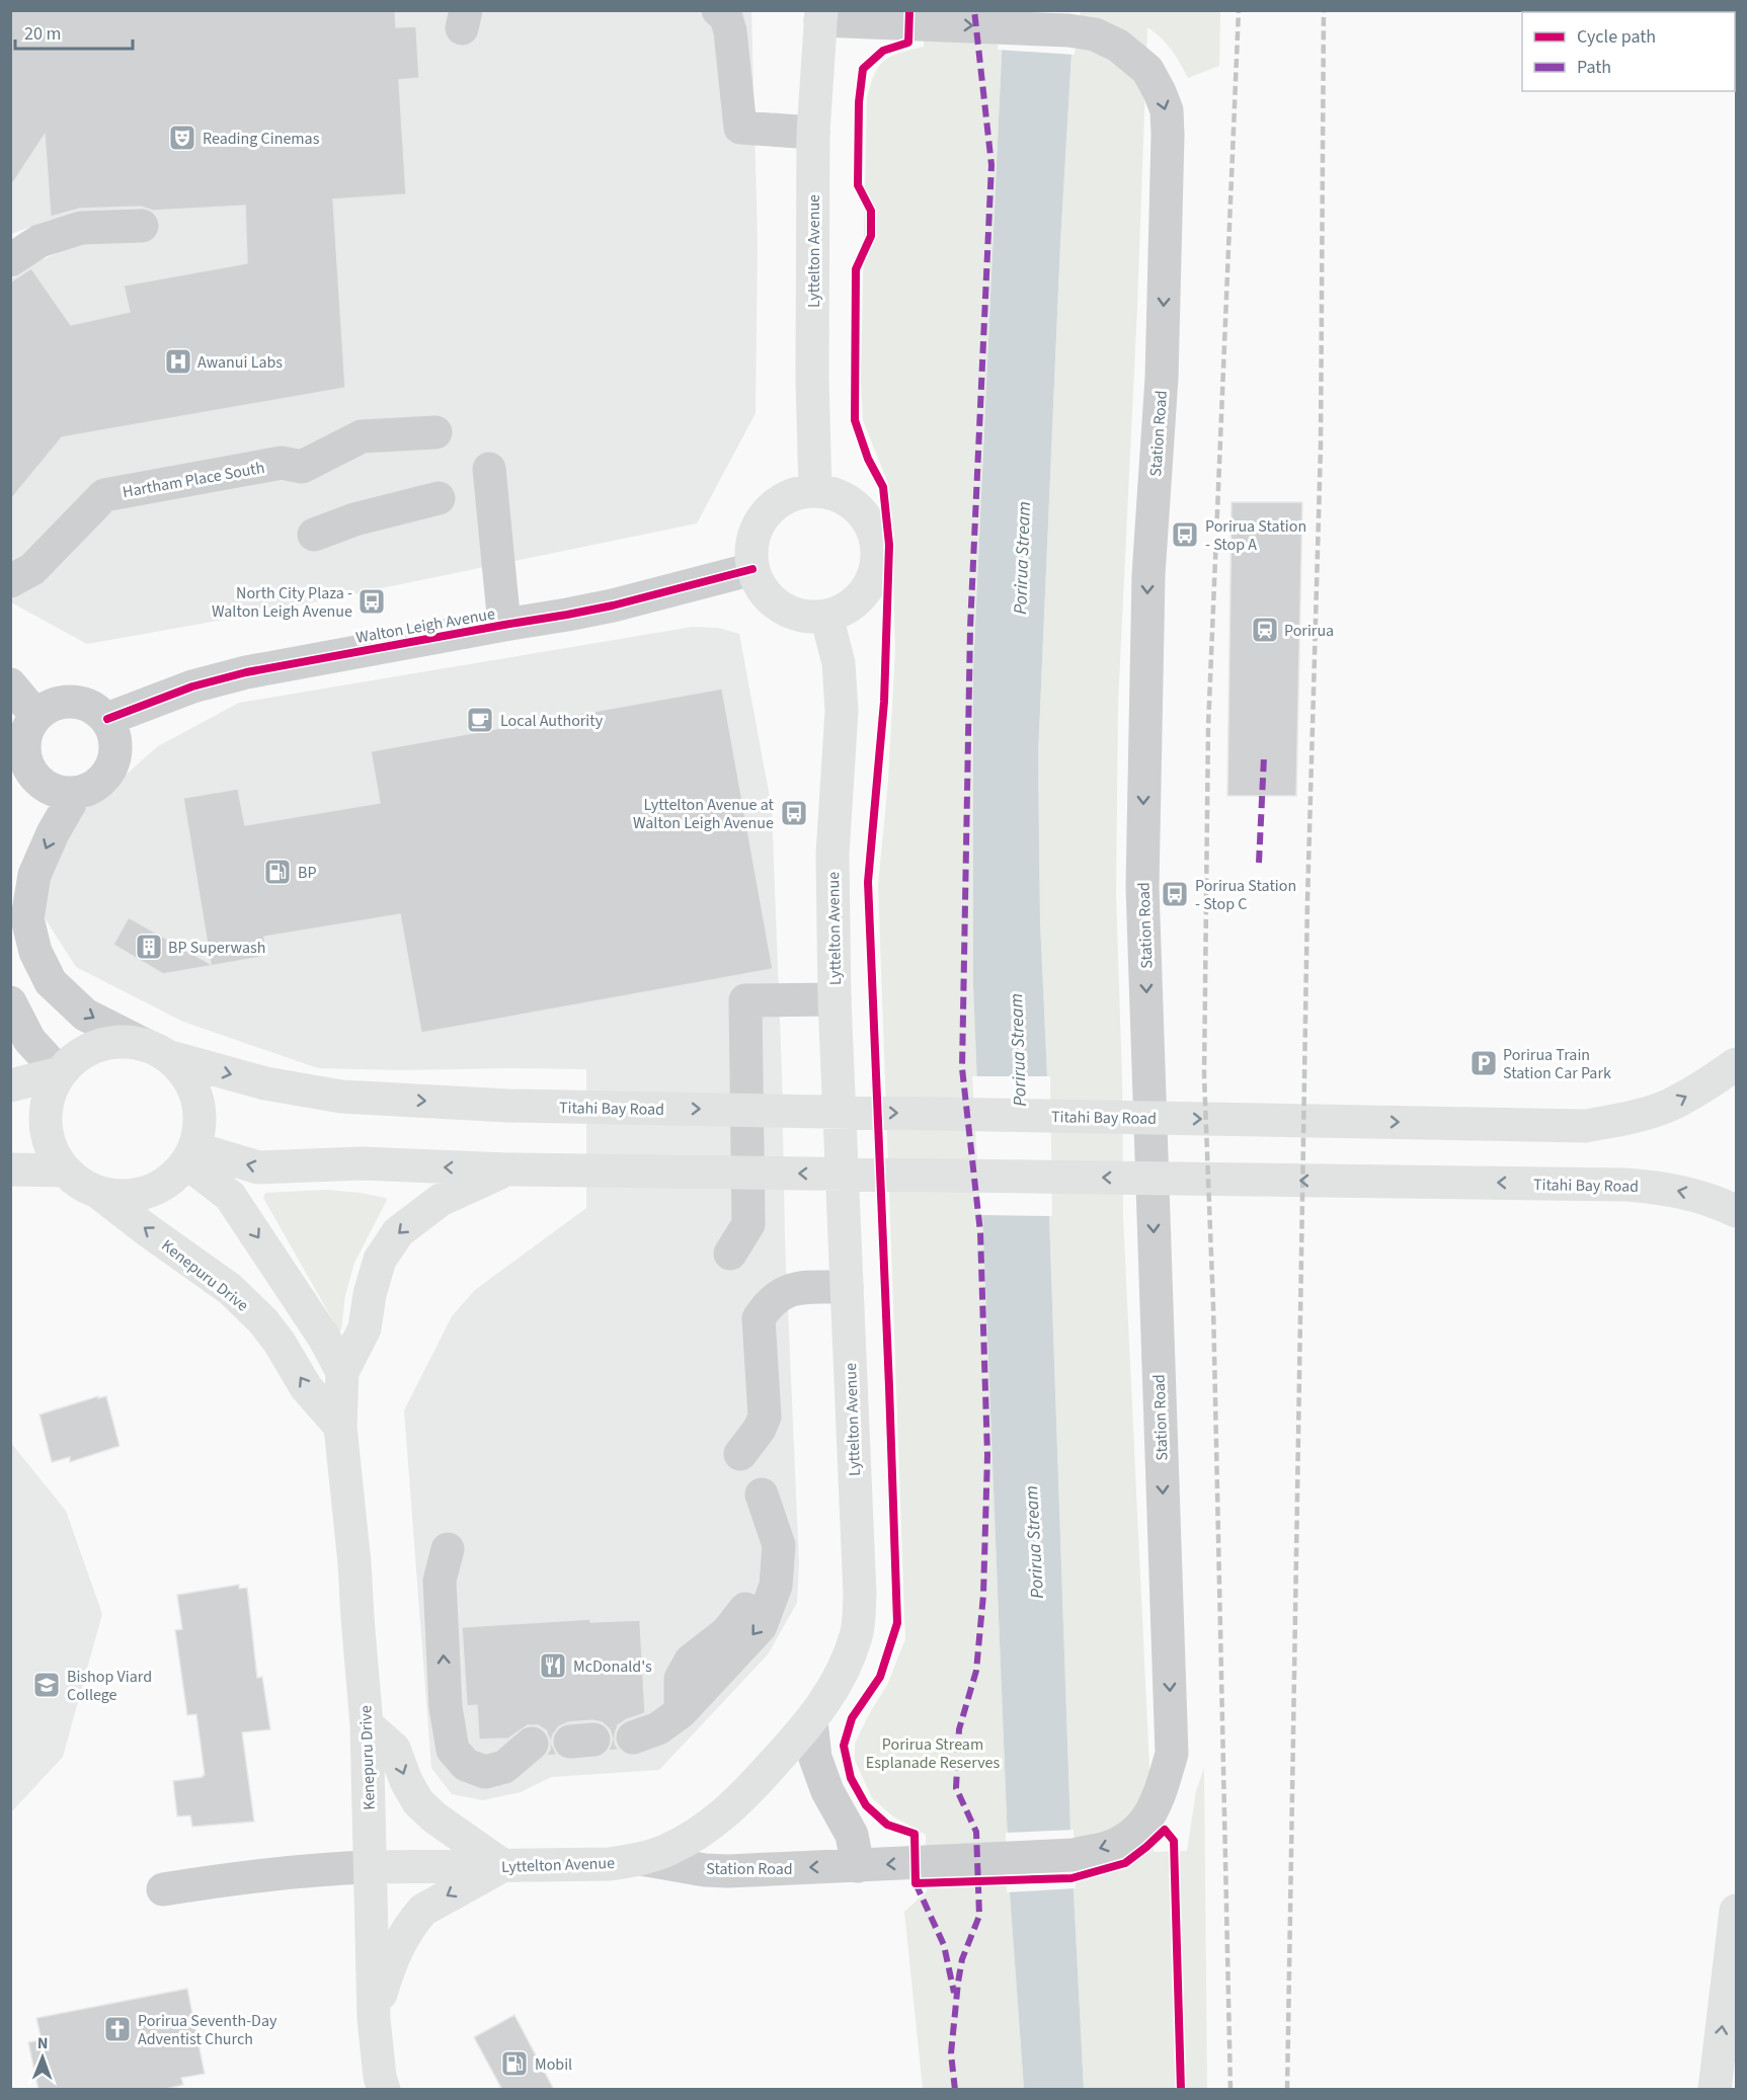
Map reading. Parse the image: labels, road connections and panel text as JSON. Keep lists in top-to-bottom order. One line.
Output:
{"streets":{"main road":["Lyttelton Avenue","Titahi Bay Road","Kenepuru Drive"],"street":["Station Road","Hartham Place South","Walton Leigh Avenue"]},"crossings":[["Lyttelton Avenue","Station Road"],["Lyttelton Avenue","Walton Leigh Avenue"],["Lyttelton Avenue","Kenepuru Drive"],["Titahi Bay Road","Kenepuru Drive"]],"water":["Porirua Stream"],"parks":["Porirua Stream Esplanade Reserves"],"places":{"theatre":["Reading Cinemas"],"hospital":["Awanui Labs"],"bus stop":["Porirua Station - Stop A","North City Plaza - Walton Leigh Avenue","Lyttelton Avenue at Walton Leigh Avenue","Porirua Station - Stop C"],"station":["Porirua"],"cafe":["Local Authority"],"fuel station":["BP","Mobil"],"building":["BP Superwash"],"parking":["Porirua Train Station Car Park"],"restaurant":["McDonald's"],"school or university":["Bishop Viard College"],"church":["Porirua Seventh-Day Adventist Church"]},"legend":["Cycle path","Path"],"scale_bar":"20 m","north":"top"}
